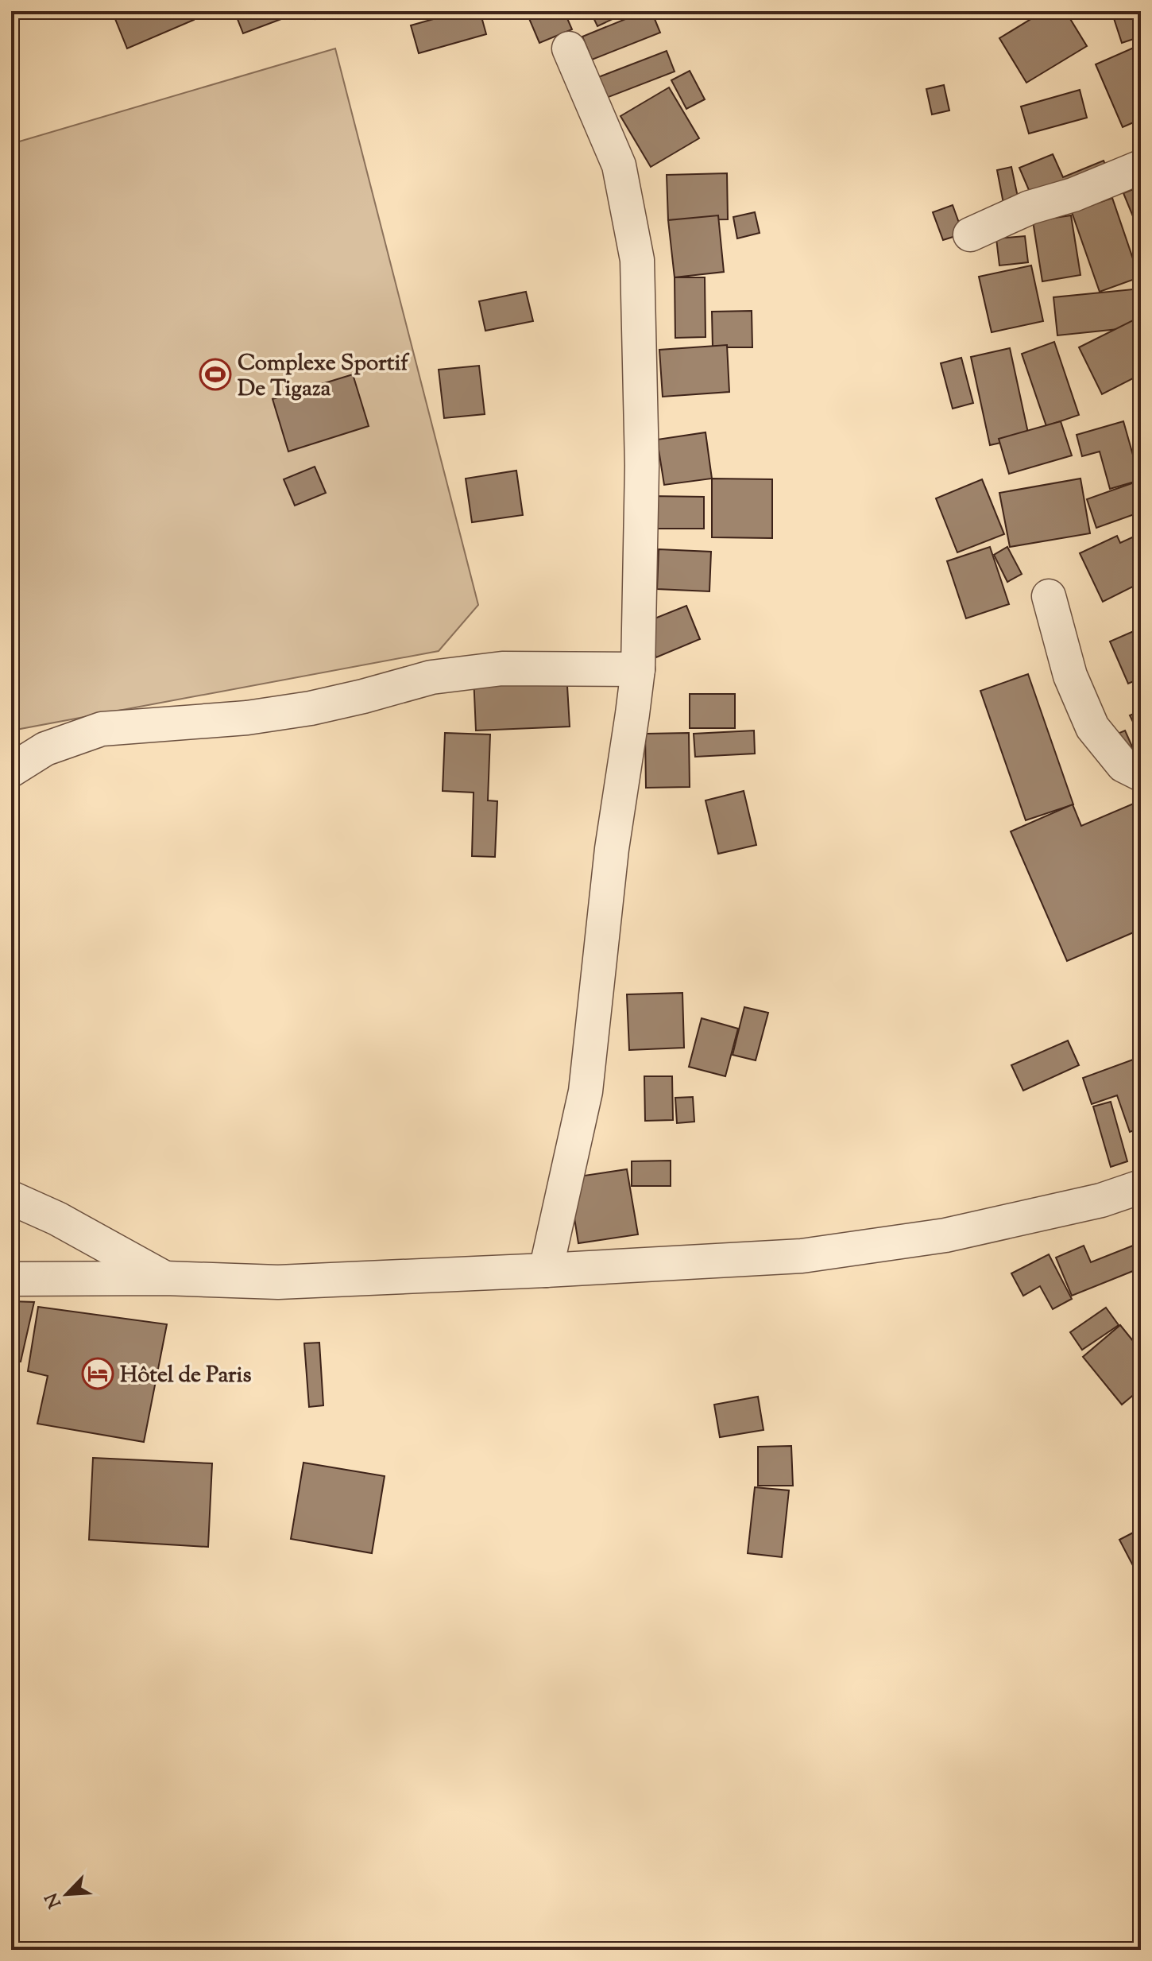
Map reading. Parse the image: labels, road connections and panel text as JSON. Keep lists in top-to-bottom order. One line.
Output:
{"places":{"sports":["Complexe Sportif De Tigaza"],"hotel":["Hôtel de Paris"]},"north":"bottom left"}
